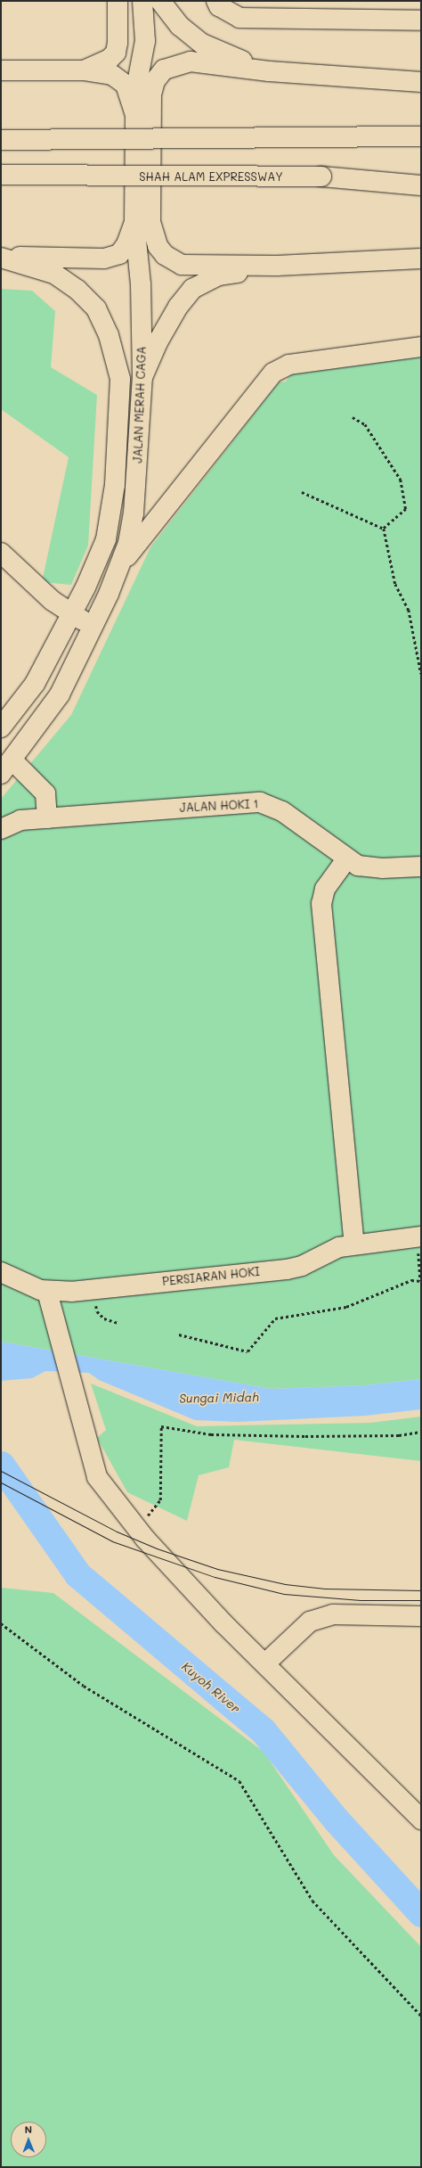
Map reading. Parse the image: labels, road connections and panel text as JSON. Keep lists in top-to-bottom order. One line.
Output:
{"streets":{"main road":["SHAH ALAM EXPRESSWAY","JALAN MERAH CAGA","JALAN HOKI 1","PERSIARAN HOKI"]},"water":["Sungai Midah","Kuyoh River"],"north":"top"}
